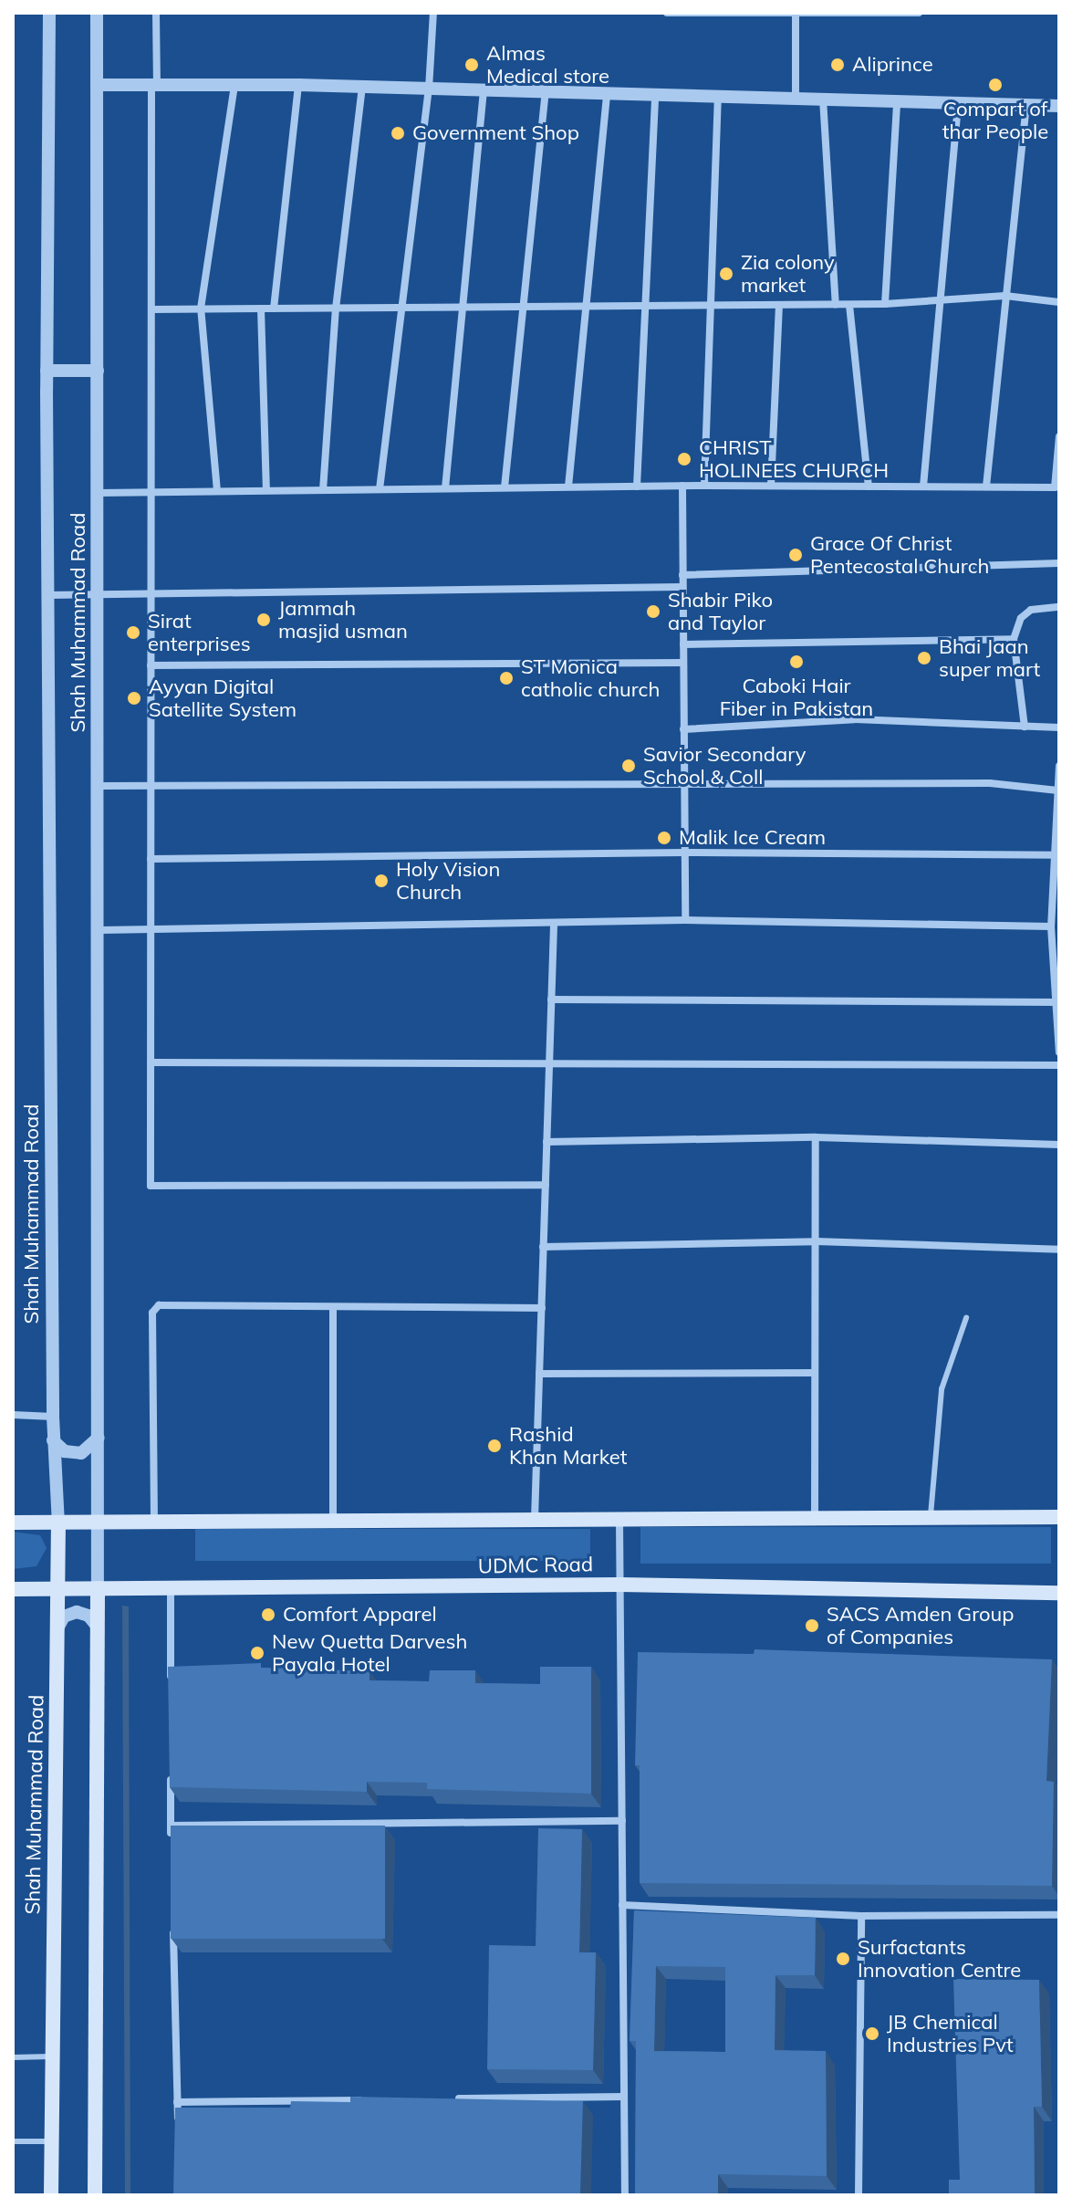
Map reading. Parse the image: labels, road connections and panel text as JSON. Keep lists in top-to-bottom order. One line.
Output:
{"streets":{"main road":["Shah Muhammad Road","UDMC Road"]},"crossings":[["Shah Muhammad Road","UDMC Road"]],"places":["Almas Medical store","Aliprince","Compart of thar People","Government Shop","Zia colony market","CHRIST HOLINEES CHURCH","Grace Of Christ Pentecostal Church","Shabir Piko and Taylor","Jammah masjid usman","Sirat enterprises","Bhai Jaan super mart","Caboki Hair Fiber in Pakistan","ST Monica catholic church","Ayyan Digital Satellite System","Savior Secondary School & Coll","Malik Ice Cream","Holy Vision Church","Rashid Khan Market","Comfort Apparel","SACS Amden Group of Companies","New Quetta Darvesh Payala Hotel","Surfactants Innovation Centre","JB Chemical Industries Pvt"]}
